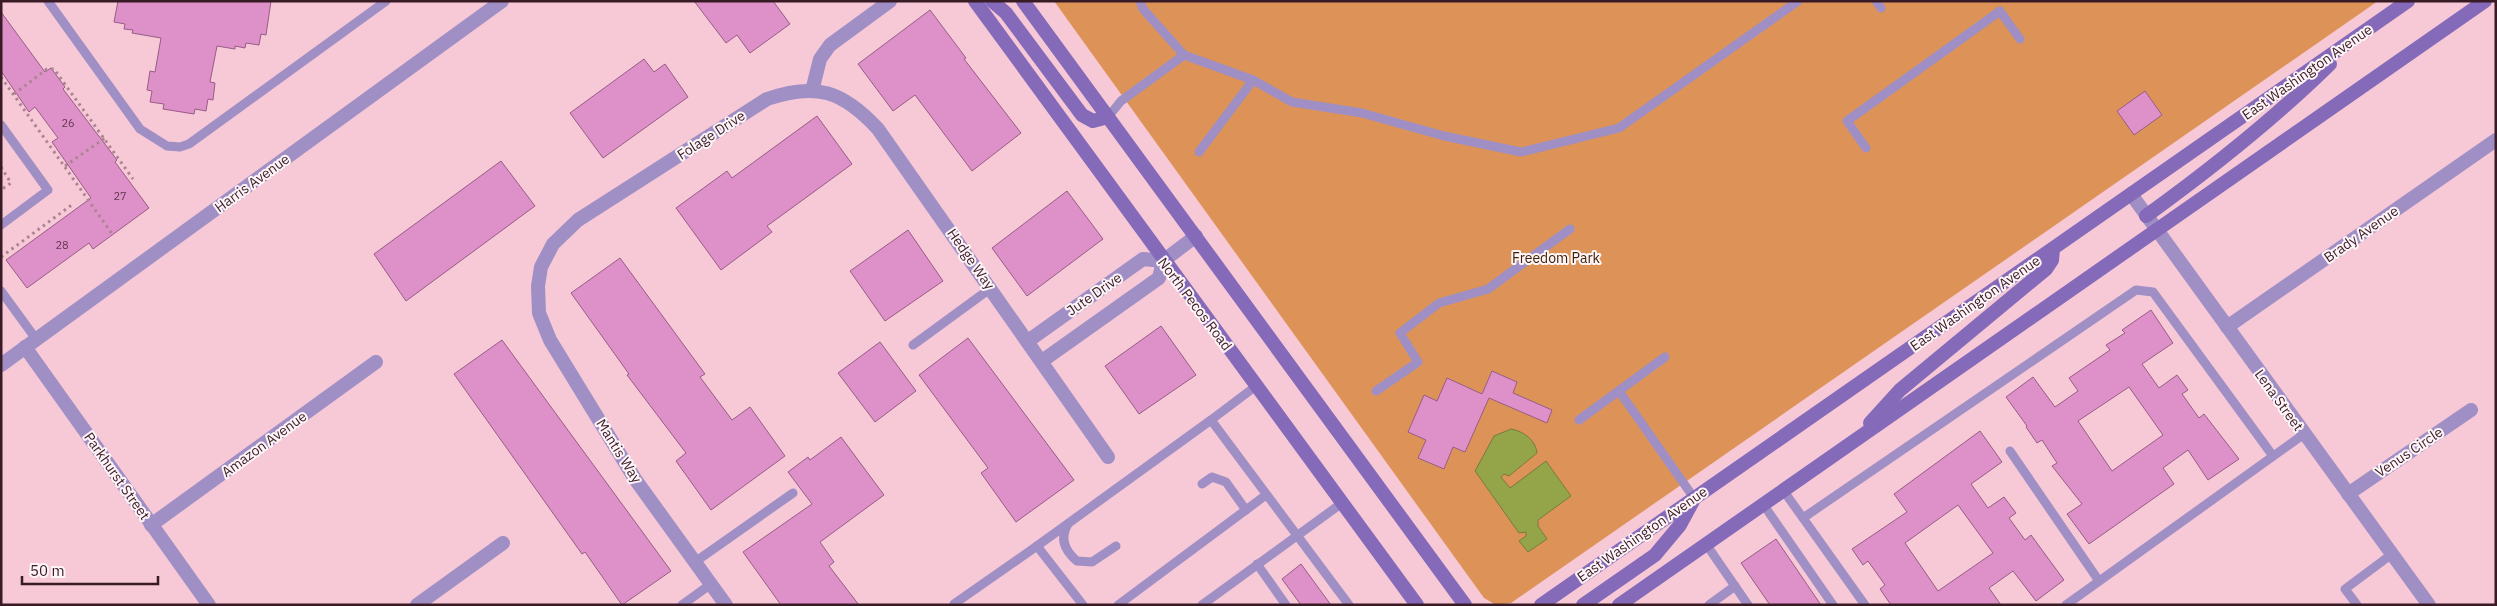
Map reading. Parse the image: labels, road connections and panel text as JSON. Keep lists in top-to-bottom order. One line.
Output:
{"streets":{"main road":["East Washington Avenue","North Pecos Road"],"street":["Folage Drive","Harris Avenue","Brady Avenue","Hedge Way","Jute Drive","Lena Street","Amazon Avenue","Mantis Way","Venus Circle","Parkhurst Street"]},"crossings":[["East Washington Avenue","Lena Street"],["Folage Drive","Hedge Way"],["Folage Drive","Mantis Way"],["Harris Avenue","Parkhurst Street"],["Brady Avenue","Lena Street"],["Hedge Way","Jute Drive"],["Jute Drive","North Pecos Road"],["Lena Street","Venus Circle"],["Amazon Avenue","Parkhurst Street"]],"parks":["Freedom Park"],"house_numbers":["26","27","28"],"scale_bar":"50 m"}
